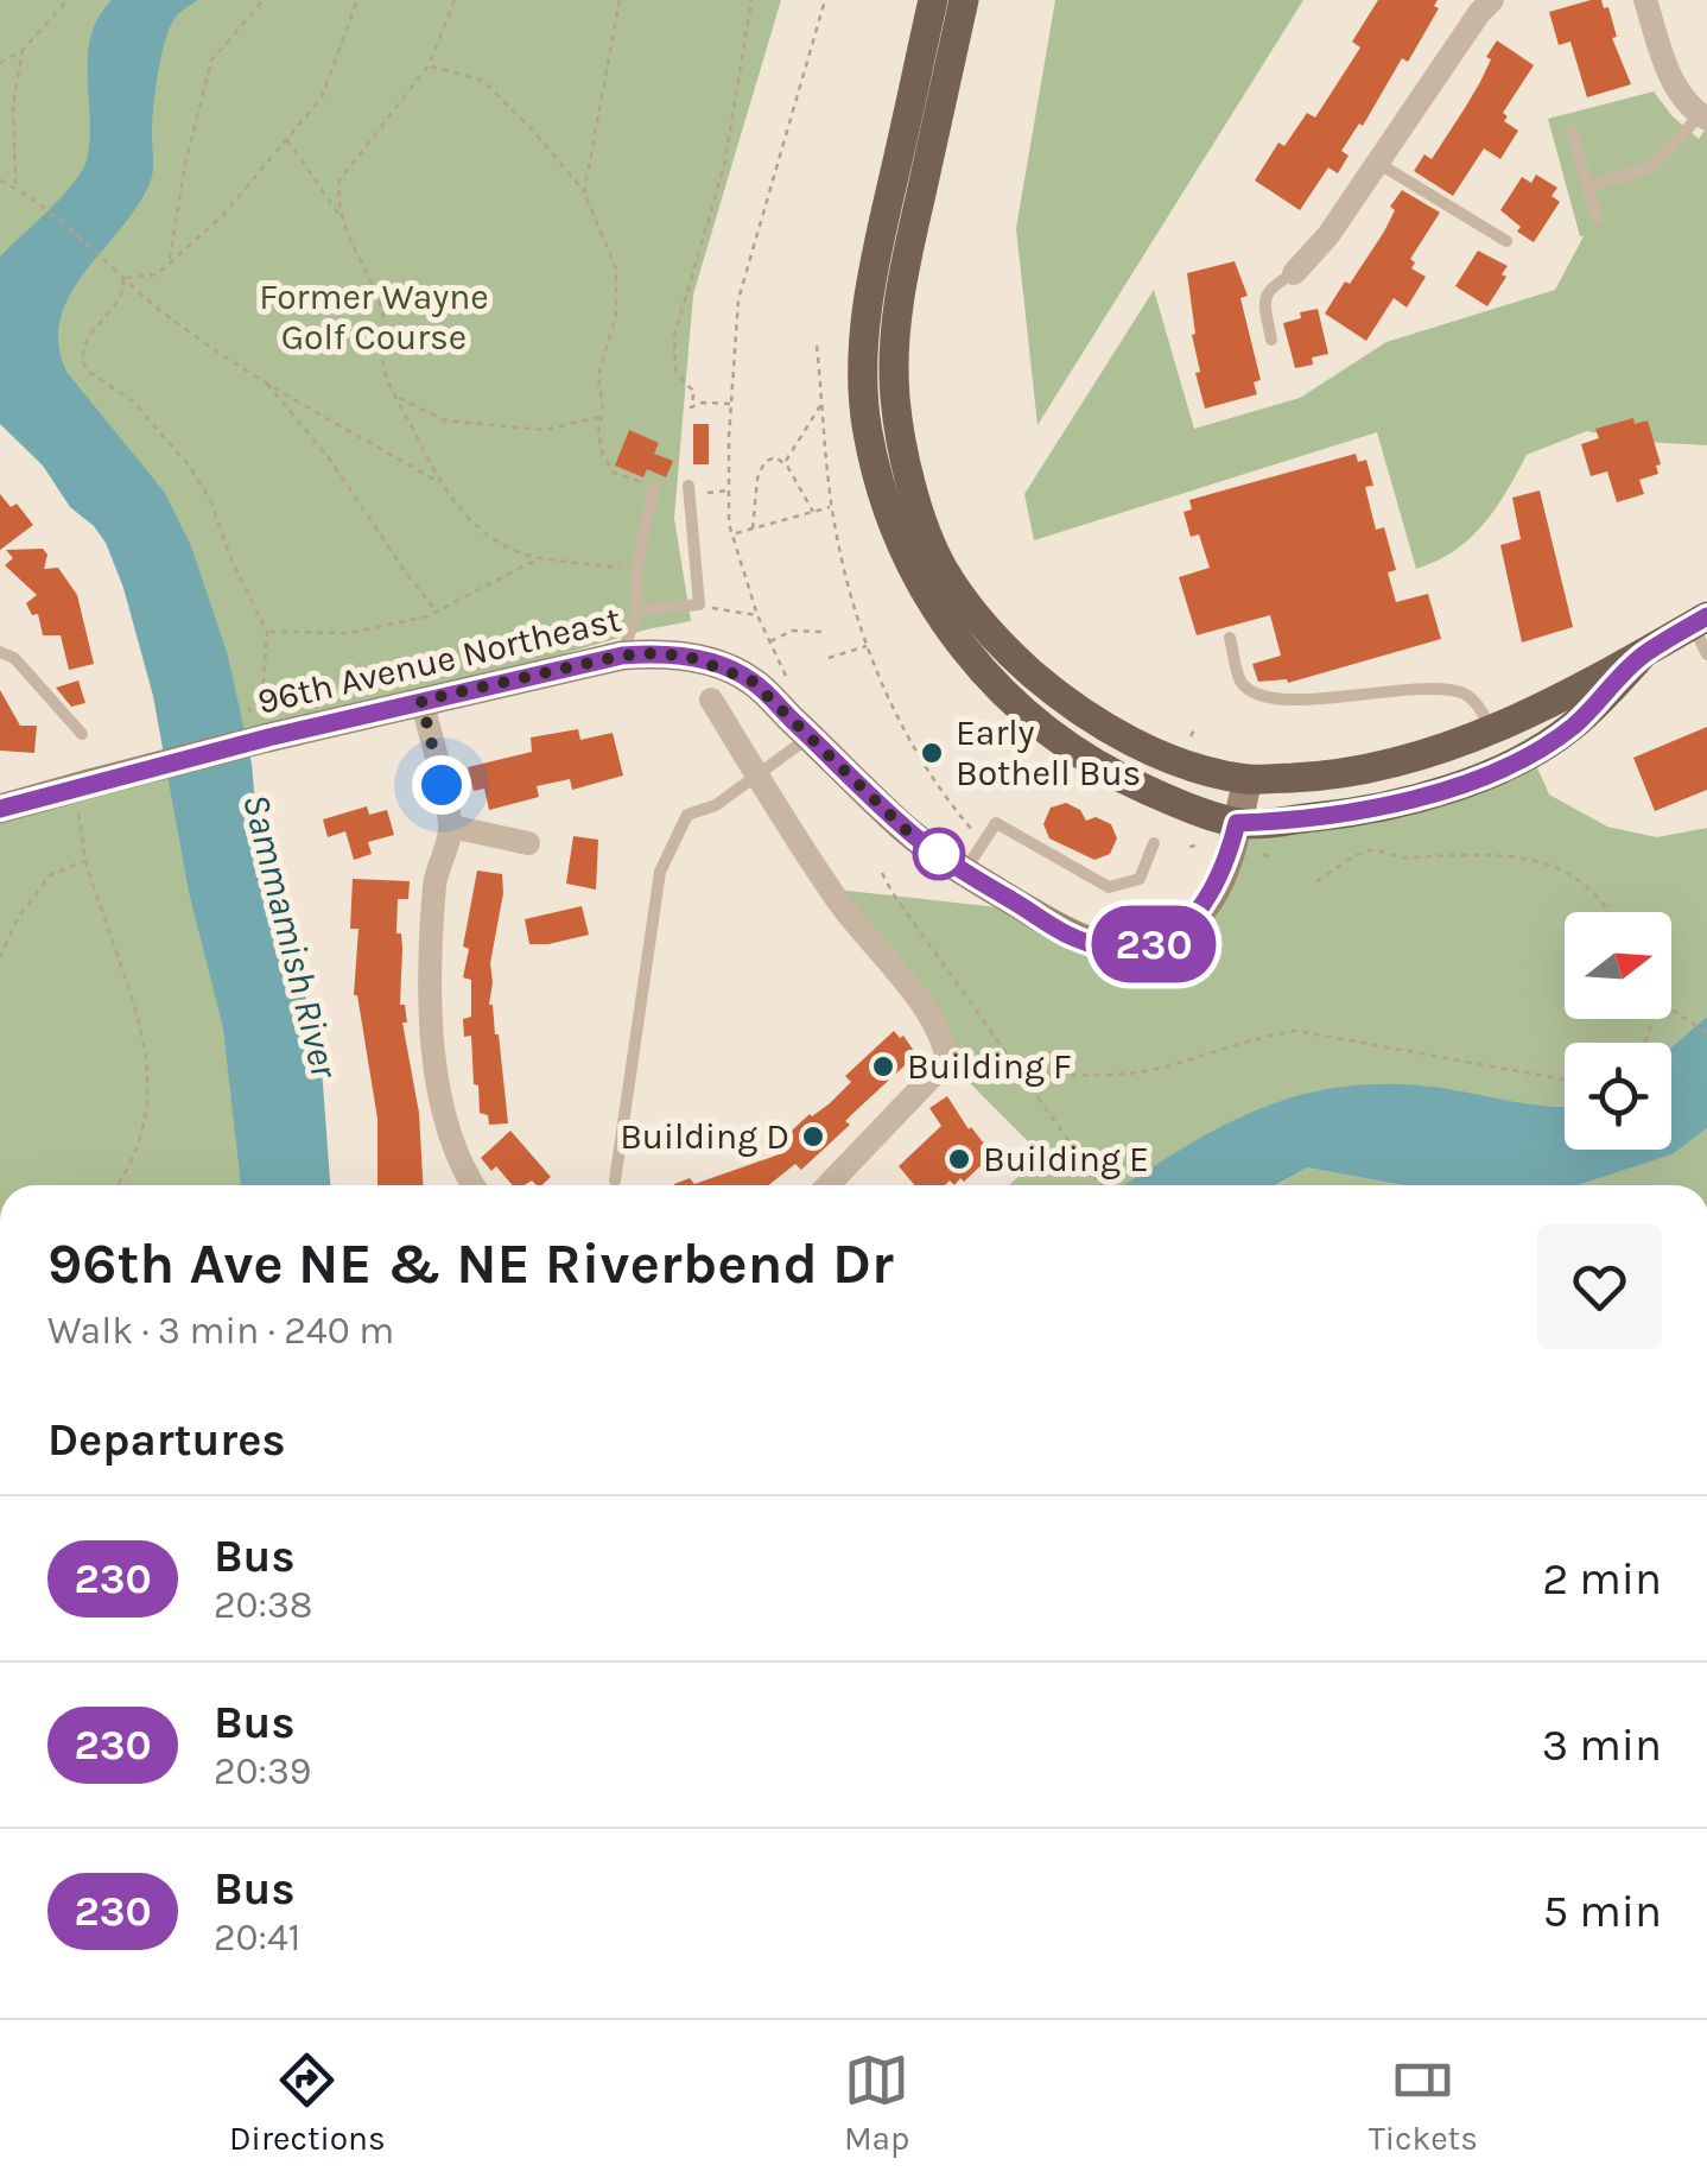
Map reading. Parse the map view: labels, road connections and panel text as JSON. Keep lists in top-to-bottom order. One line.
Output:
{"streets":{"main road":["96th Avenue Northeast"]},"water":["Sammamish River"],"parks":["Former Wayne Golf Course"],"places":["Early Bothell Bus","Building F","Building D","Building E"],"lines":["bus line 230"],"north":"right","page":{"on_map":"230","heading":[["96th Ave NE & NE Riverbend Dr","Walk · 3 min · 240 m"],"Departures"],"list":[{"mark":"230","name":"Bus","note":"20:38","value":"2 min"},{"mark":"230","name":"Bus","note":"20:39","value":"3 min"},{"mark":"230","name":"Bus","note":"20:41","value":"5 min"}],"tabs":["Directions","Map","Tickets"]}}
